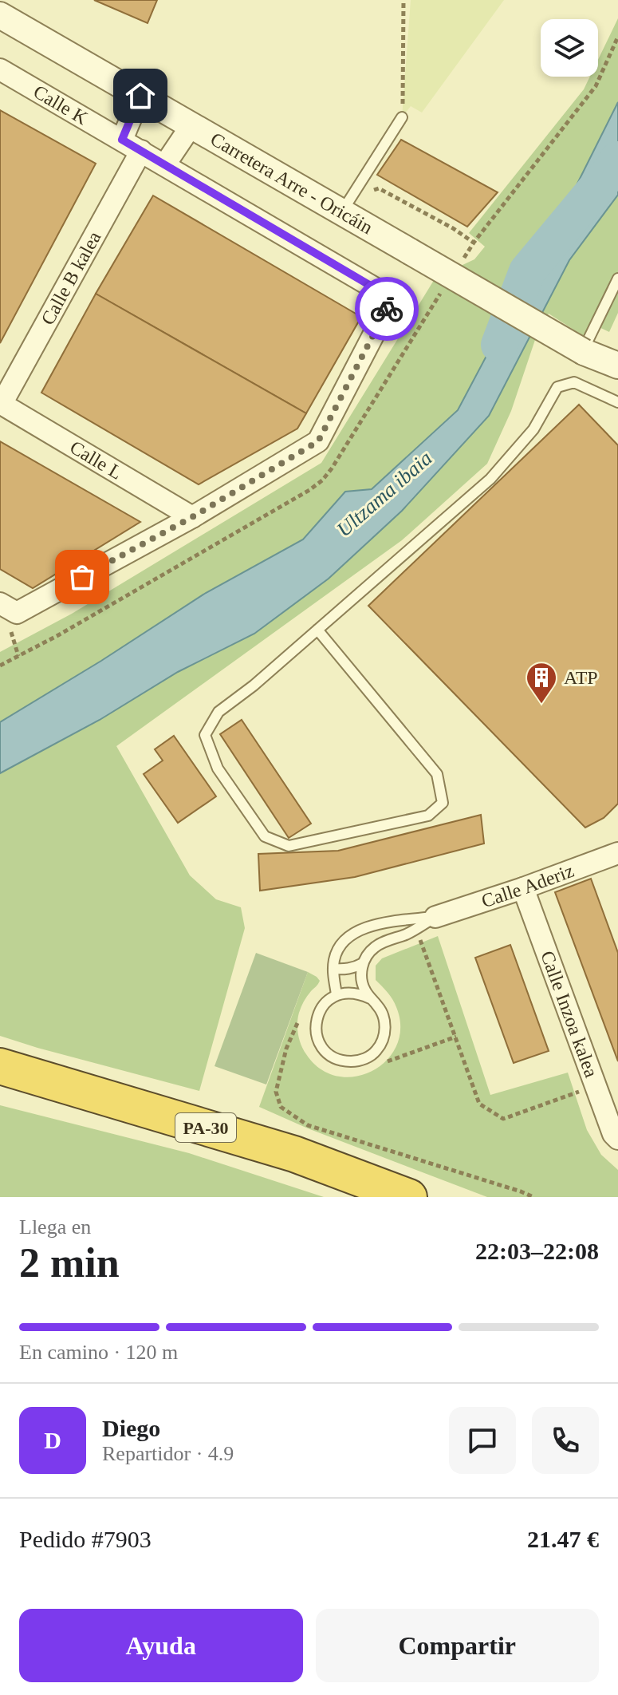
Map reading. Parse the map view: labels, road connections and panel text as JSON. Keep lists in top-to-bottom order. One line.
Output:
{"streets":{"highway":["PA-30"],"street":["Calle K","Carretera Arre - Oricáin","Calle B kalea","Calle L","Calle Aderiz","Calle Inzoa kalea"]},"crossings":[["Calle K","Calle B kalea"],["Calle K","Calle L"],["Calle B kalea","Calle L"],["Calle Aderiz","Calle Inzoa kalea"]],"water":["Ultzama ibaia"],"places":{"building":["ATP"]},"page":{"heading":["2 min","Llega en","22:03–22:08"],"panel":["Diego","Repartidor · 4.9","Pedido #7903","21.47 €"],"bar":"En camino · 120 m","round":"D","buttons":["Ayuda","Compartir"]}}
